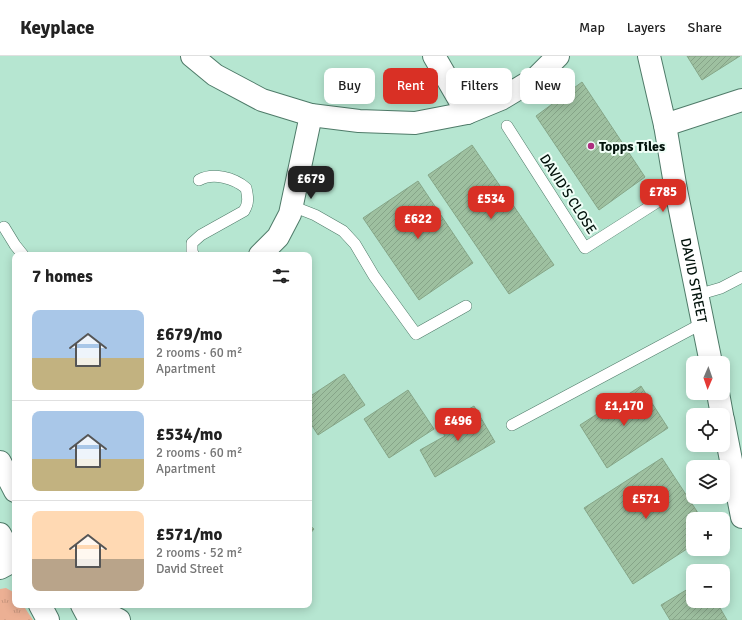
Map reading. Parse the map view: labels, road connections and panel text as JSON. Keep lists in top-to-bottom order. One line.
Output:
{"streets":{"street":["DAVID STREET"],"lane":["DAVID'S CLOSE"]},"crossings":[["DAVID'S CLOSE","DAVID STREET"]],"places":["Topps Tiles"],"north":"bottom","page":{"header":"Keyplace","nav":["Map","Layers","Share"],"chip":["Buy","Rent","Filters","New"],"price":["£679","£785","£534","£622","£1,170","£496","£571"],"heading":"7 homes","list":[{"name":"£679/mo","note":"2 rooms · 60 m² · Apartment"},{"name":"£534/mo","note":"2 rooms · 60 m² · Apartment"},{"name":"£571/mo","note":"2 rooms · 52 m² · David Street"}],"map_buttons":["+","−"]}}
